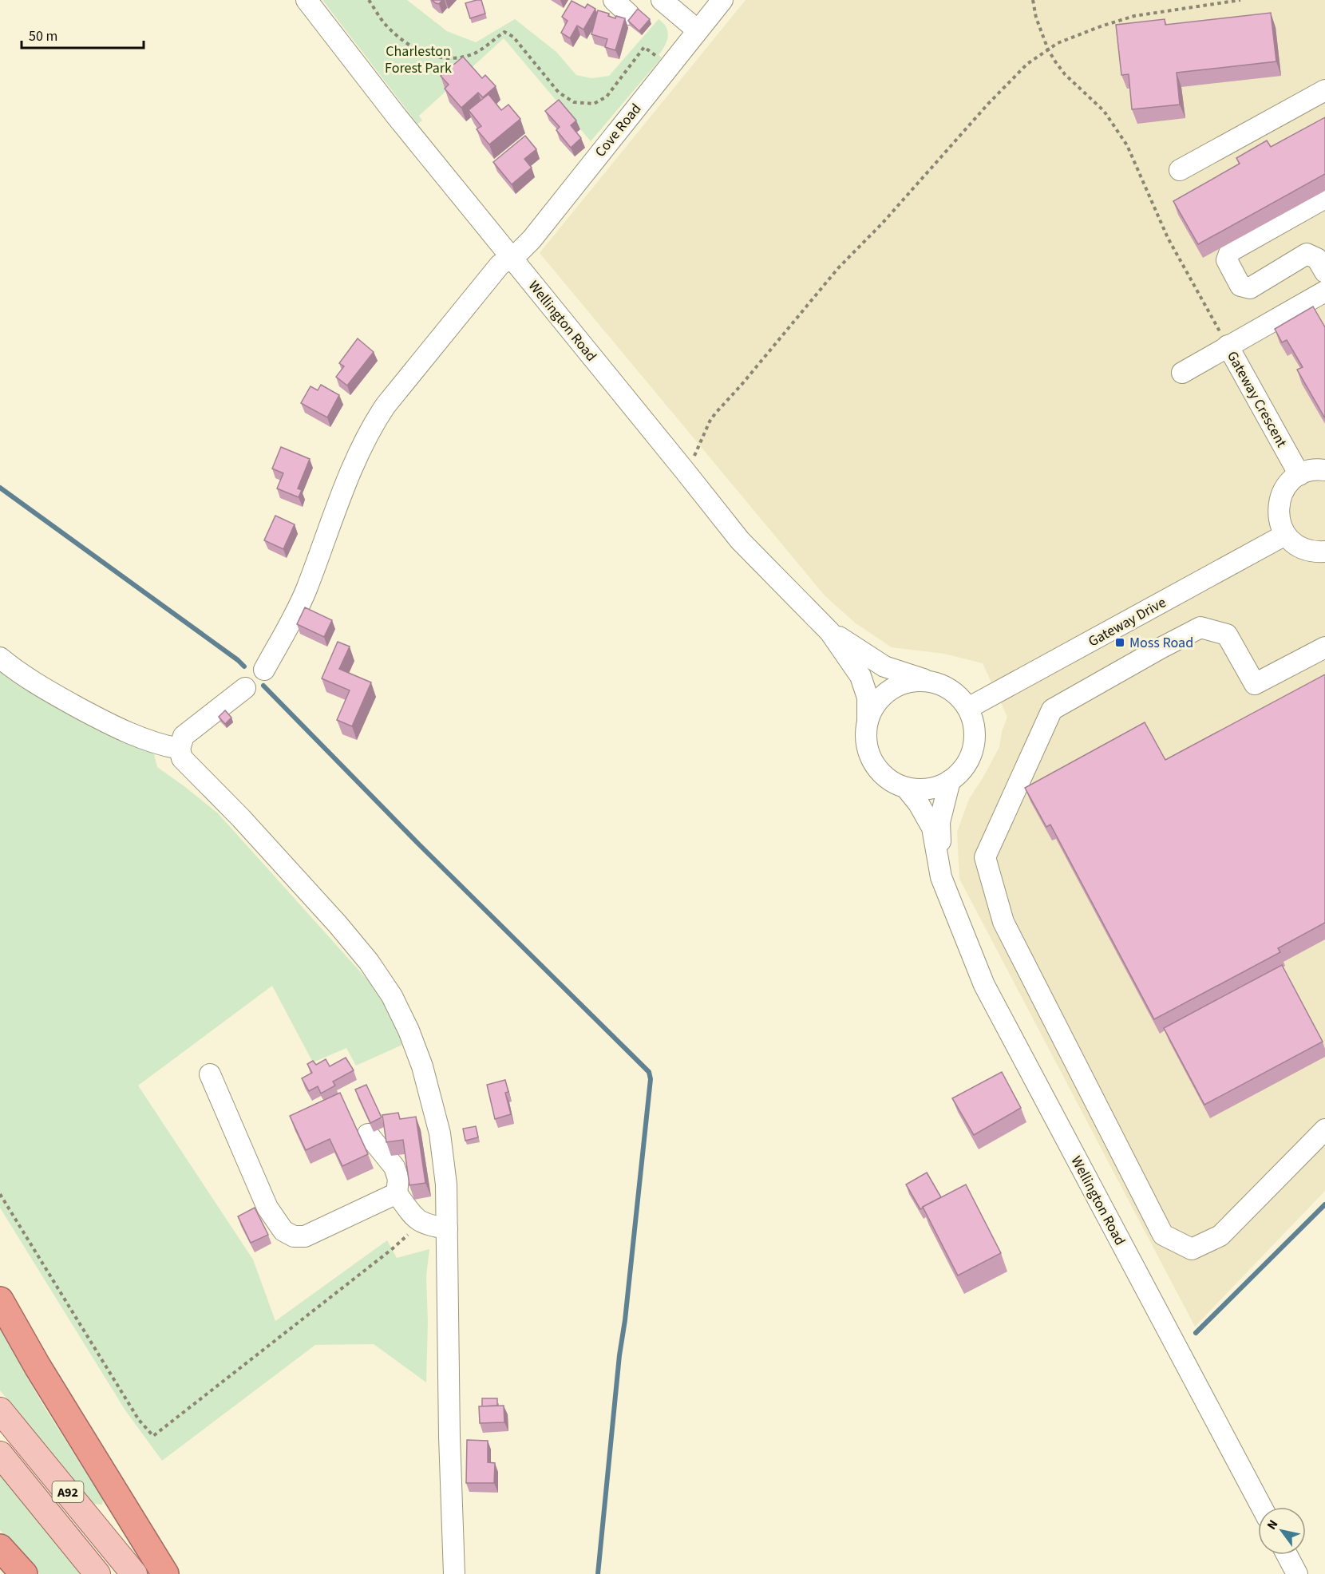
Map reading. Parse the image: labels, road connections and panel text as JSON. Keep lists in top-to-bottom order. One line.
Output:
{"streets":{"highway":["A92"],"street":["Cove Road","Wellington Road","Gateway Crescent","Gateway Drive"]},"crossings":[["Cove Road","Wellington Road"],["Wellington Road","Gateway Drive"]],"parks":["Charleston Forest Park"],"places":{"transit":["Moss Road"]},"scale_bar":"50 m","north":"top left"}
